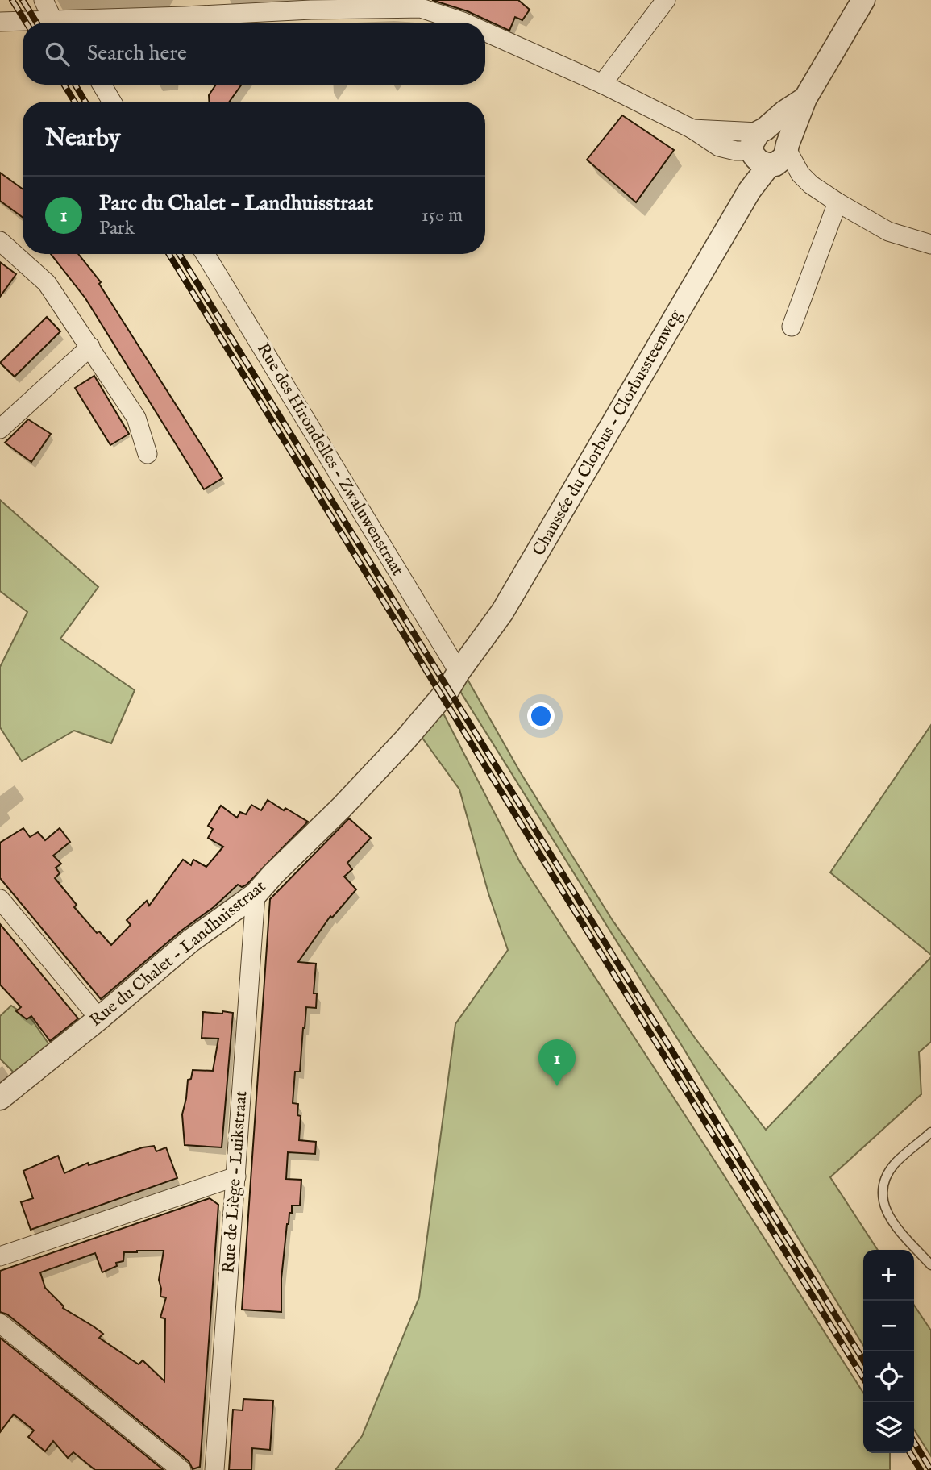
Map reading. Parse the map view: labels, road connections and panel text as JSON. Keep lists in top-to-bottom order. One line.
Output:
{"streets":{"street":["Chaussée du Clorbus - Clorbussteenweg","Rue des Hirondelles - Zwaluwenstraat","Rue du Chalet - Landhuisstraat","Rue de Liège - Luikstraat"]},"crossings":[["Chaussée du Clorbus - Clorbussteenweg","Rue des Hirondelles - Zwaluwenstraat"],["Chaussée du Clorbus - Clorbussteenweg","Rue du Chalet - Landhuisstraat"],["Rue des Hirondelles - Zwaluwenstraat","Rue du Chalet - Landhuisstraat"],["Rue du Chalet - Landhuisstraat","Rue de Liège - Luikstraat"]],"page":{"search":"Search here","heading":"Nearby","list":[{"mark":"1","name":"Parc du Chalet - Landhuisstraat","note":"Park","value":"150 m"}],"pins":"1","map_buttons":["+","−"]}}
